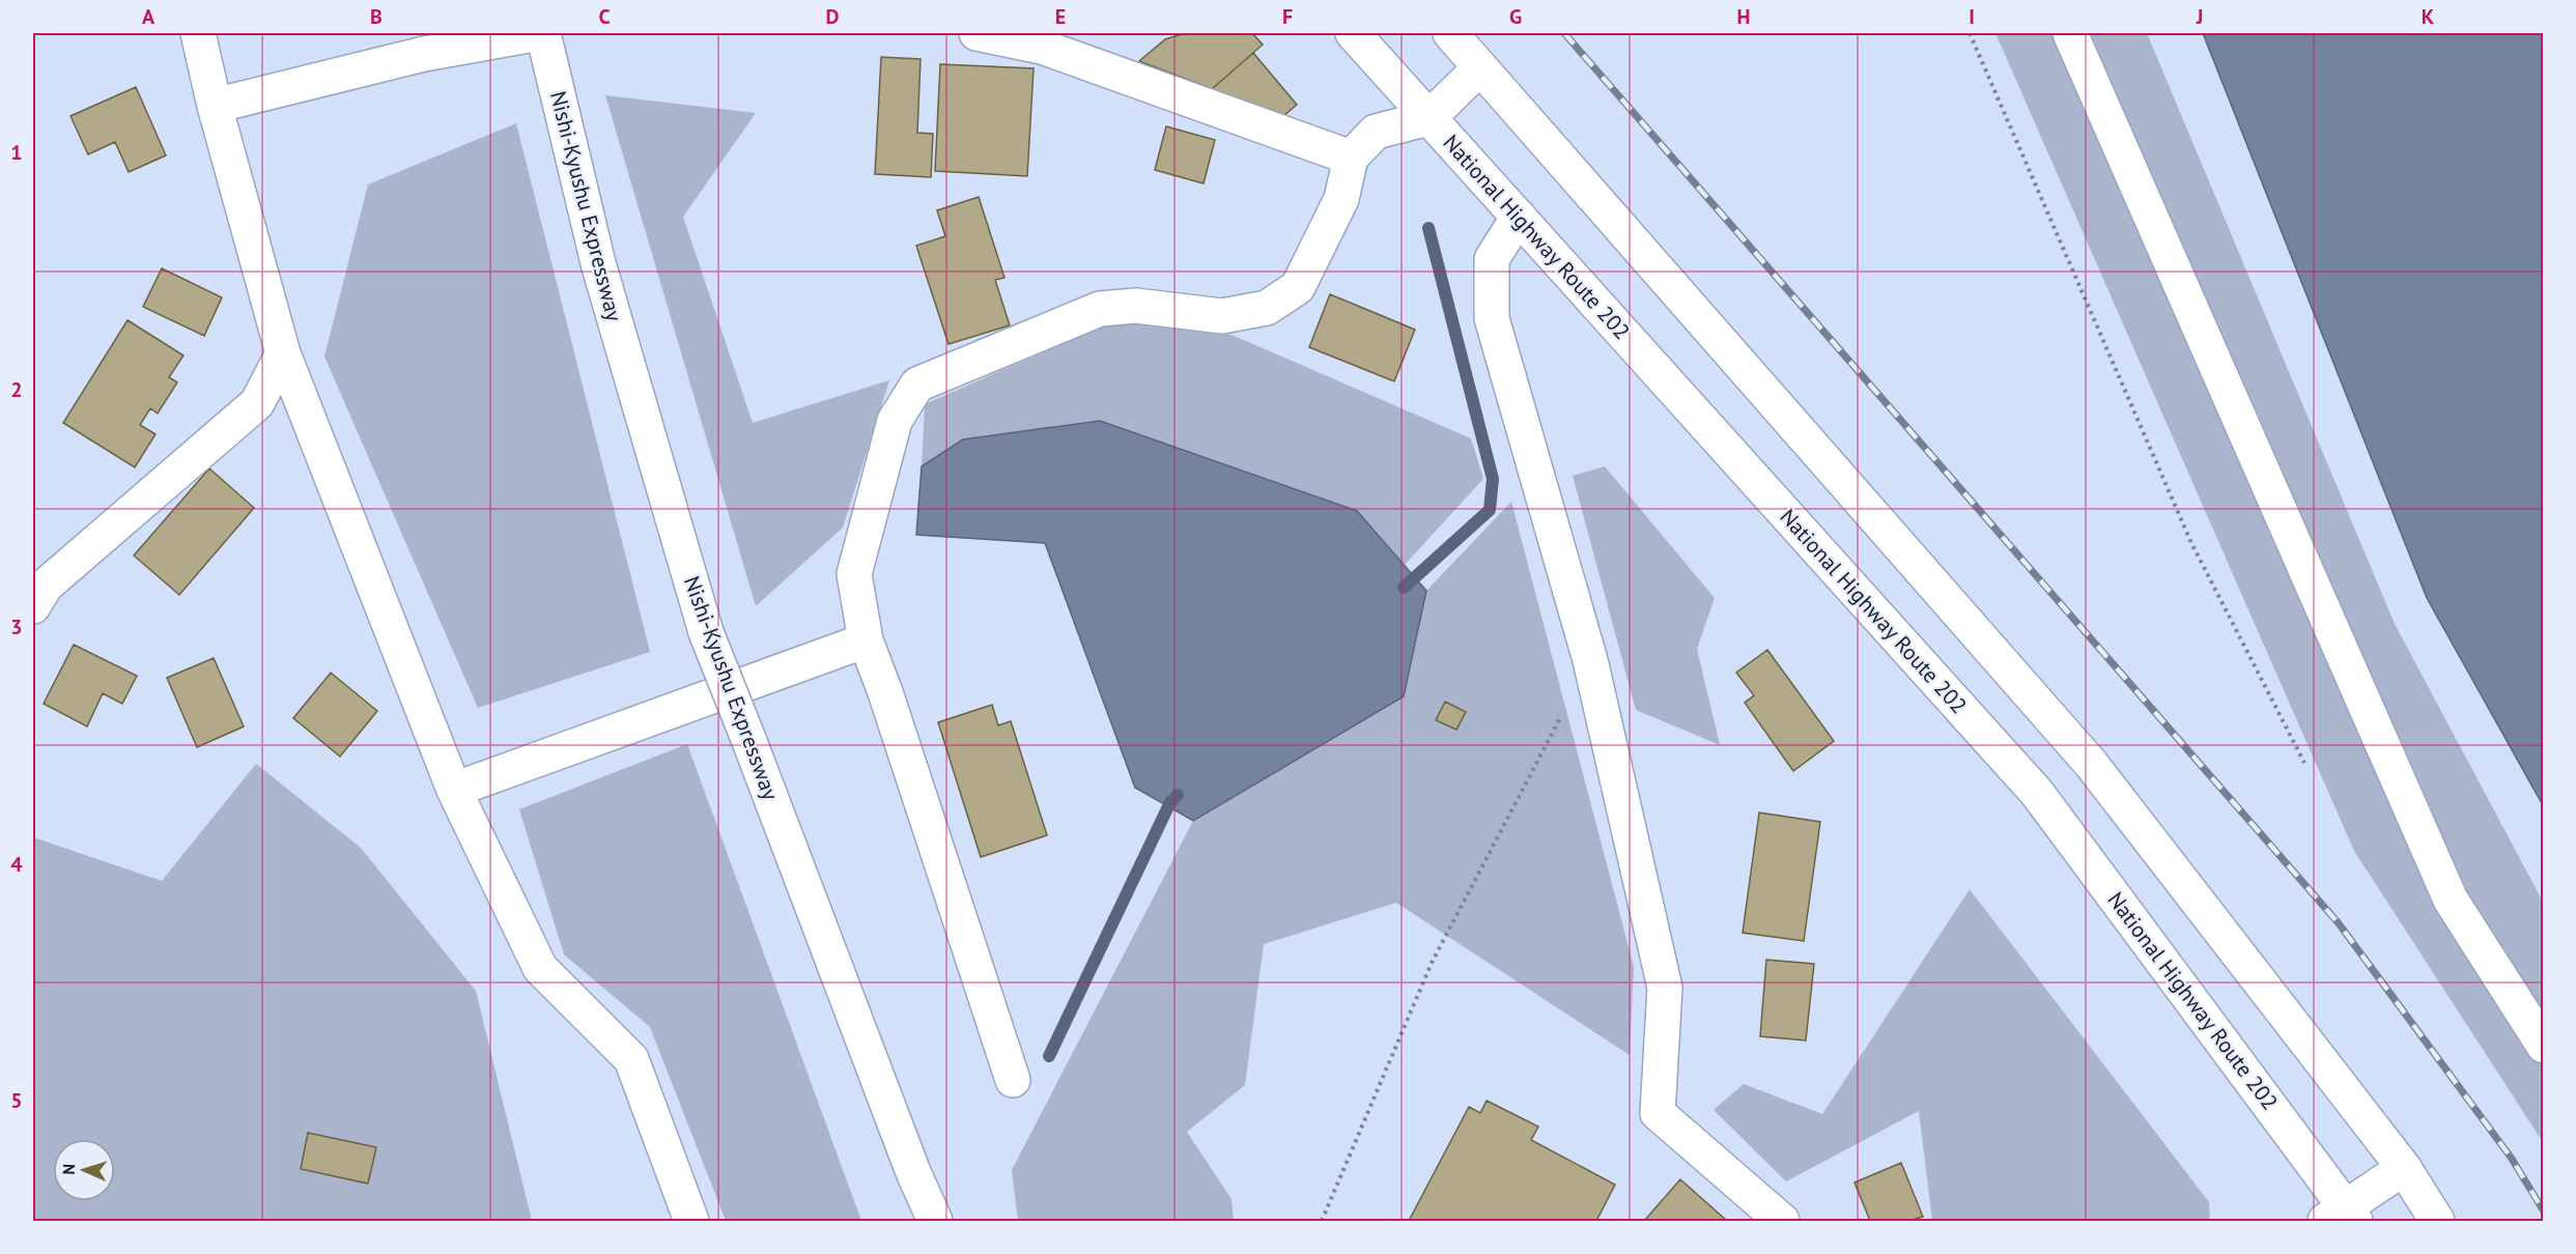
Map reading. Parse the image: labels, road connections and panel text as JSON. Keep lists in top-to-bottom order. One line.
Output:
{"streets":{"main road":["Nishi-Kyushu Expressway","National Highway Route 202"]},"north":"left","grid":{"columns":["A","B","C","D","E","F","G","H","I","J","K"],"rows":["1","2","3","4","5"]}}
